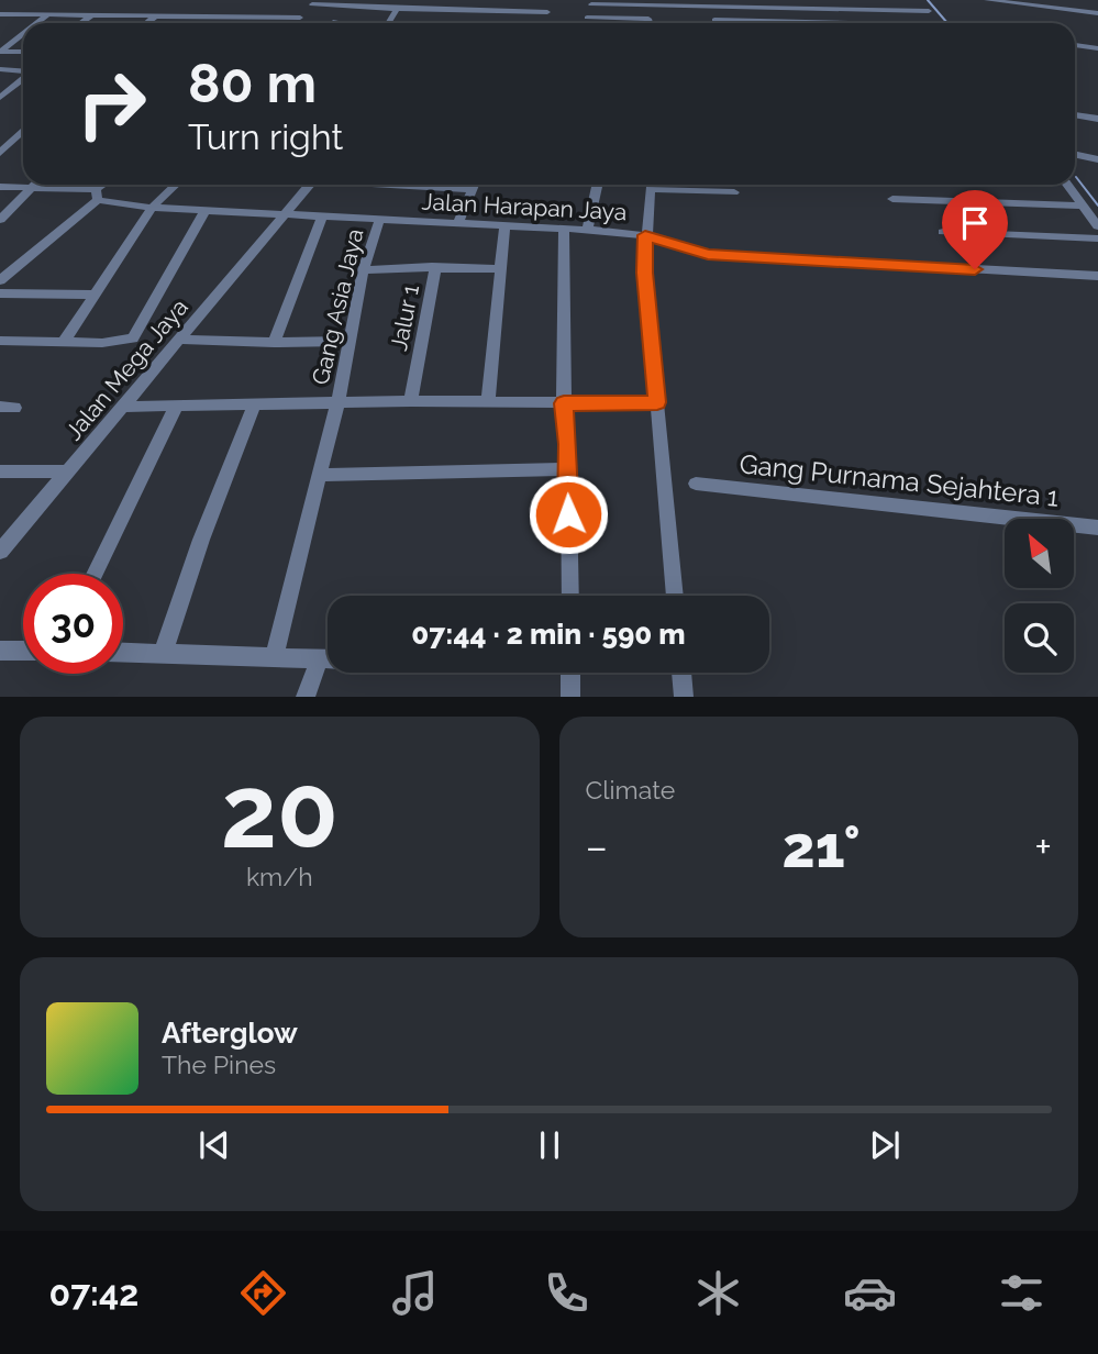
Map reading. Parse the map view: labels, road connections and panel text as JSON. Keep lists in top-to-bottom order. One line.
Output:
{"streets":{"street":["Jalan Harapan Jaya","Gang Asia Jaya","Jalur 1","Jalan Mega Jaya","Gang Purnama Sejahtera 1"]},"crossings":[["Jalan Harapan Jaya","Gang Asia Jaya"],["Jalan Harapan Jaya","Jalan Mega Jaya"],["Gang Asia Jaya","Jalur 1"]],"north":"top left","page":{"turn":["80 m","Turn right"],"limit":"30","trip":"07:44 · 2 min · 590 m","tile":[["20","km/h"],"Climate"],"heat":["−","21°","+"],"song":["Afterglow","The Pines"],"tabs":"07:42"}}
